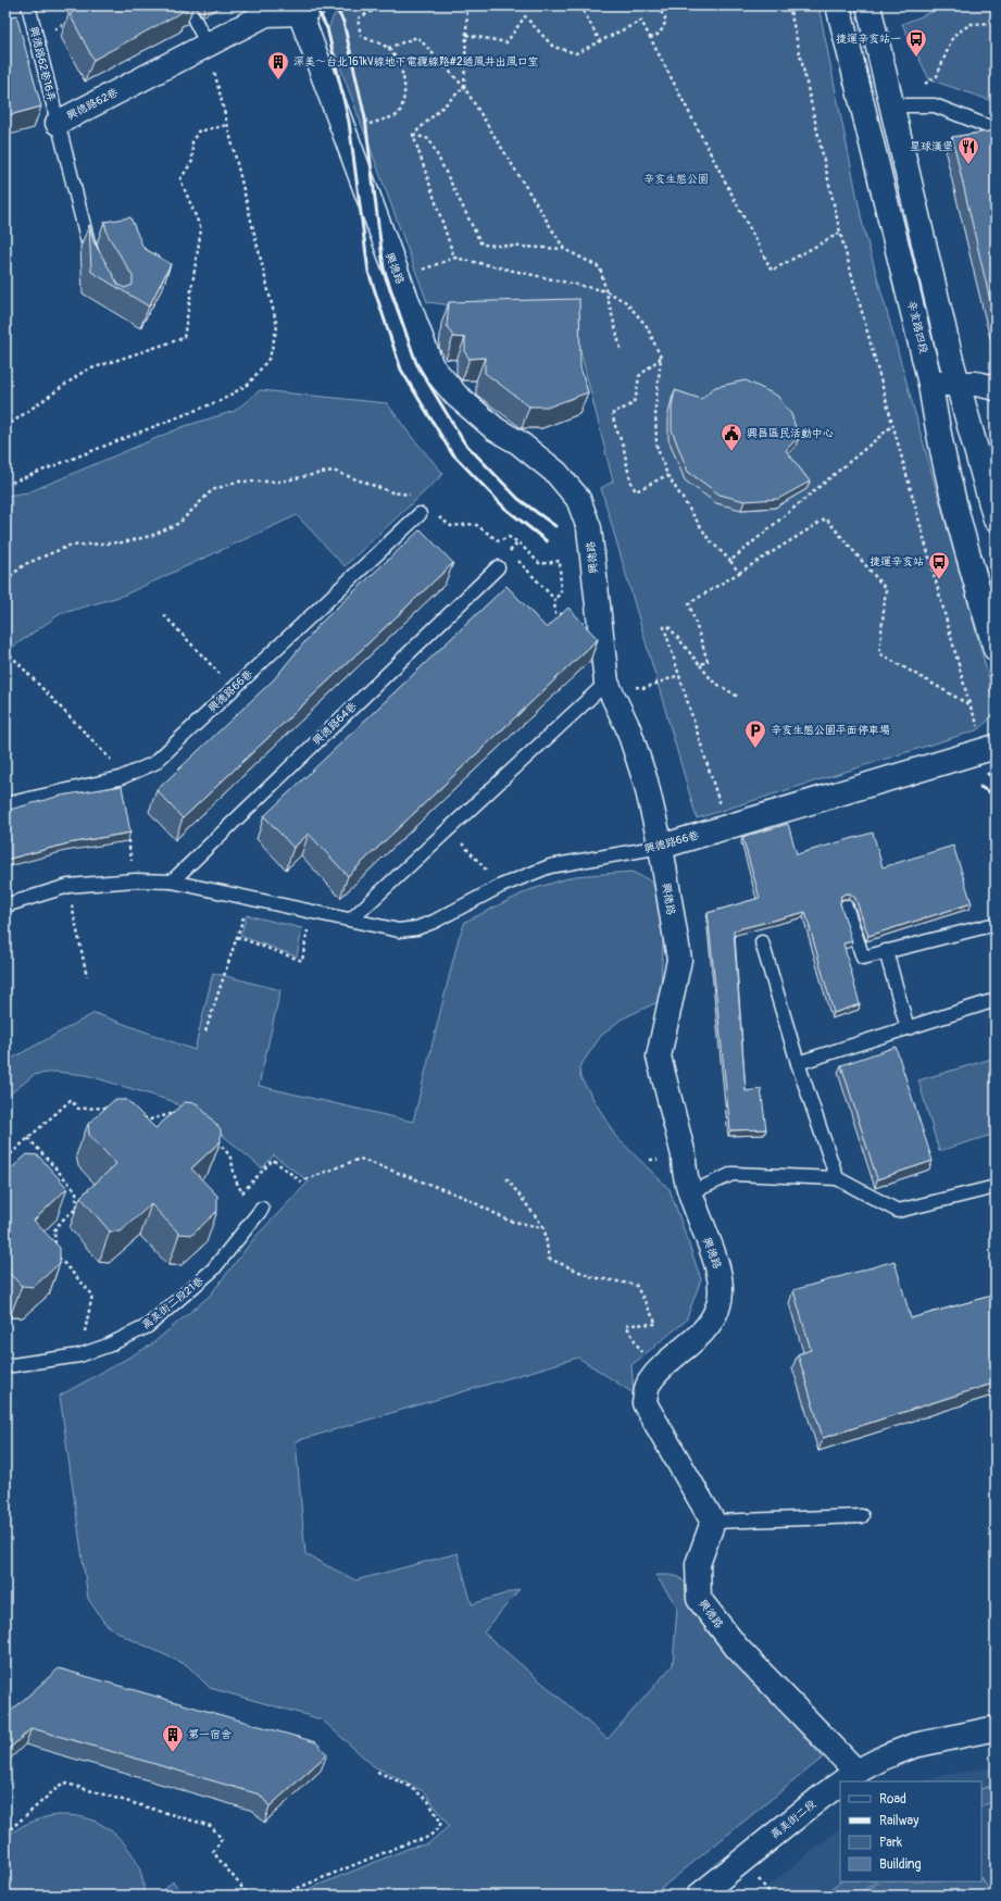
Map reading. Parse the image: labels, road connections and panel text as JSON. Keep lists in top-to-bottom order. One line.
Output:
{"streets":{"street":["興德路62巷","興德路","辛亥路四段","興德路66巷","萬美街二段"],"lane":["興德路62巷16弄","興德路64巷","萬美街二段21巷"]},"crossings":[["興德路62巷16弄","興德路62巷"],["興德路62巷","興德路"],["興德路","興德路66巷"],["興德路","萬美街二段"],["興德路66巷","興德路64巷"]],"parks":["辛亥生態公園"],"places":{"bus stop":["捷運辛亥站一","捷運辛亥站"],"building":["深美～台北161kV線地下電纜線路#2通風井出風口室","第一宿舍"],"restaurant":["星球漢堡"],"public building":["興昌區民活動中心"],"parking":["辛亥生態公園平面停車場"]},"legend":["Road","Railway","Park","Building"]}
